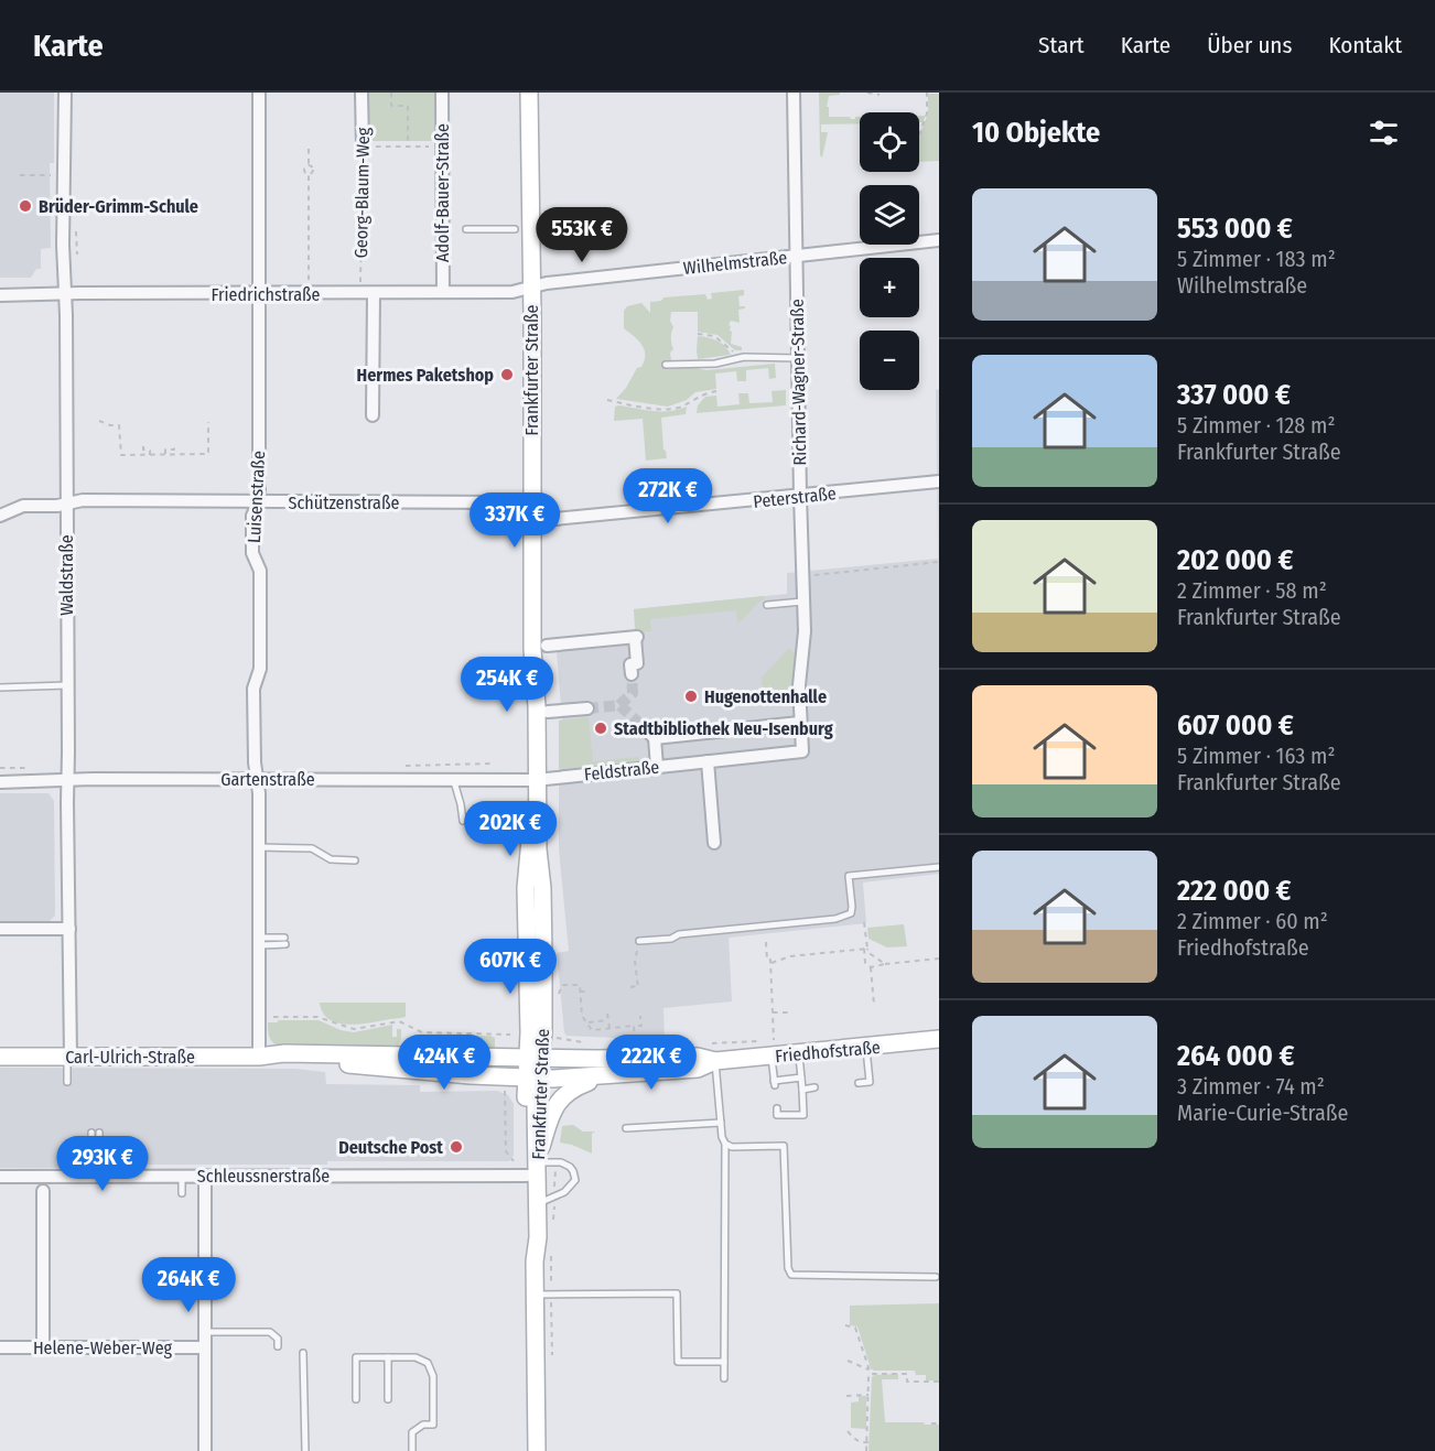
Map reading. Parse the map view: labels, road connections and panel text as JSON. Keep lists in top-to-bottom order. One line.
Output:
{"streets":{"main road":["Frankfurter Straße","Friedhofstraße","Carl-Ulrich-Straße"],"street":["Georg-Blaum-Weg","Adolf-Bauer-Straße","Wilhelmstraße","Friedrichstraße","Richard-Wagner-Straße","Luisenstraße","Peterstraße","Schützenstraße","Waldstraße","Feldstraße","Gartenstraße","Schleussnerstraße","Helene-Weber-Weg"]},"crossings":[["Georg-Blaum-Weg","Friedrichstraße"],["Adolf-Bauer-Straße","Friedrichstraße"],["Wilhelmstraße","Friedrichstraße"],["Wilhelmstraße","Frankfurter Straße"],["Wilhelmstraße","Richard-Wagner-Straße"],["Friedrichstraße","Frankfurter Straße"],["Friedrichstraße","Luisenstraße"],["Friedrichstraße","Waldstraße"],["Frankfurter Straße","Peterstraße"],["Frankfurter Straße","Schützenstraße"],["Frankfurter Straße","Feldstraße"],["Frankfurter Straße","Gartenstraße"],["Frankfurter Straße","Friedhofstraße"],["Frankfurter Straße","Carl-Ulrich-Straße"],["Frankfurter Straße","Schleussnerstraße"],["Richard-Wagner-Straße","Peterstraße"],["Richard-Wagner-Straße","Feldstraße"],["Luisenstraße","Schützenstraße"],["Luisenstraße","Gartenstraße"],["Luisenstraße","Carl-Ulrich-Straße"],["Schützenstraße","Waldstraße"],["Waldstraße","Gartenstraße"],["Waldstraße","Carl-Ulrich-Straße"],["Feldstraße","Gartenstraße"],["Friedhofstraße","Carl-Ulrich-Straße"]],"places":["Brüder-Grimm-Schule","Hermes Paketshop","Hugenottenhalle","Stadtbibliothek Neu-Isenburg","Deutsche Post"],"page":{"header":"Karte","nav":["Start","Karte","Über uns","Kontakt"],"heading":"10 Objekte","map_buttons":["+","−"],"list":[{"name":"553 000 €","note":"5 Zimmer · 183 m² · Wilhelmstraße"},{"name":"337 000 €","note":"5 Zimmer · 128 m² · Frankfurter Straße"},{"name":"202 000 €","note":"2 Zimmer · 58 m² · Frankfurter Straße"},{"name":"607 000 €","note":"5 Zimmer · 163 m² · Frankfurter Straße"},{"name":"222 000 €","note":"2 Zimmer · 60 m² · Friedhofstraße"},{"name":"264 000 €","note":"3 Zimmer · 74 m² · Marie-Curie-Straße"}],"price":["553K €","272K €","337K €","254K €","202K €","607K €","424K €","222K €","293K €","264K €"]}}
